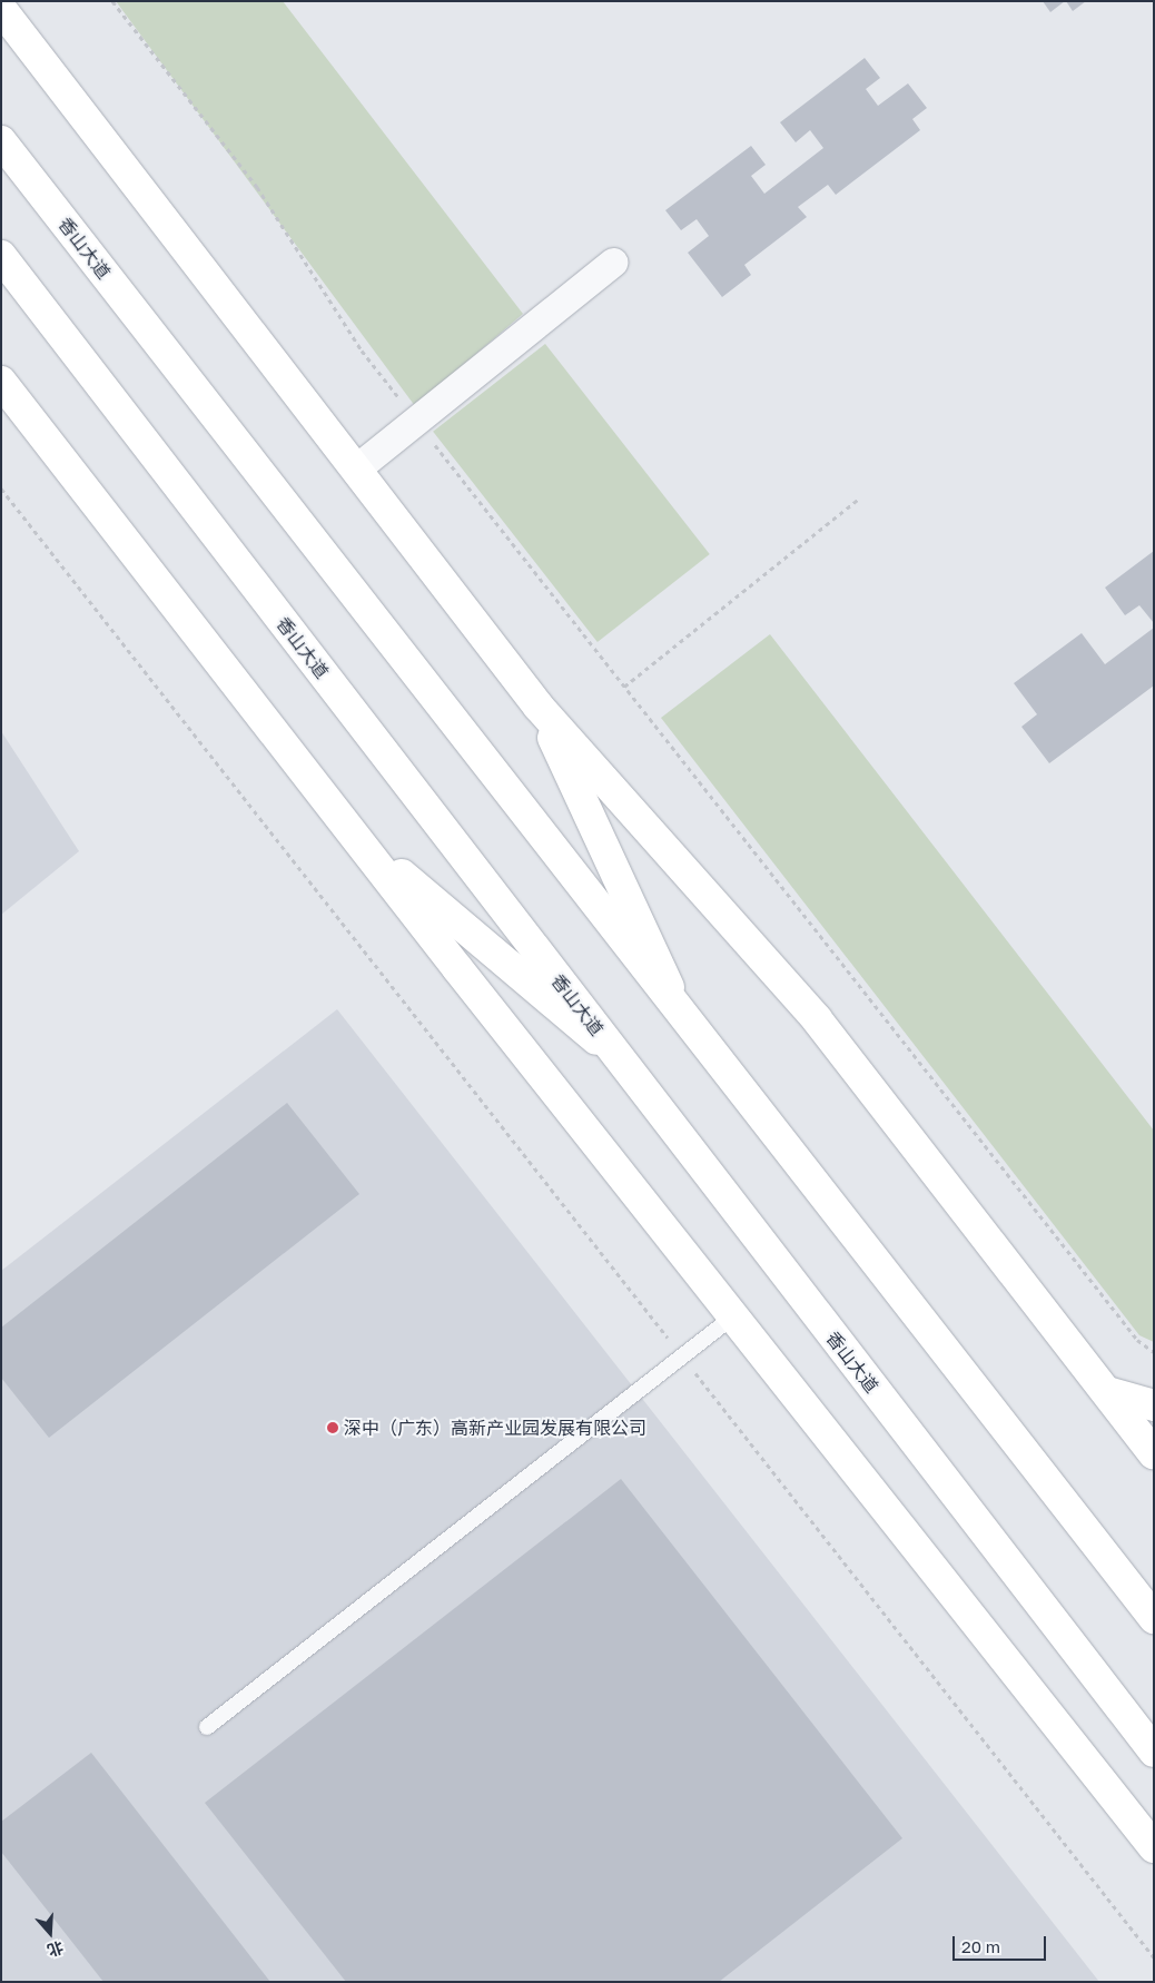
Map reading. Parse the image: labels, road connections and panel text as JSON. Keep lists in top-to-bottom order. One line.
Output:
{"streets":{"main road":["香山大道"]},"places":["深中（广东）高新产业园发展有限公司"],"scale_bar":"20 m","north":"bottom"}
